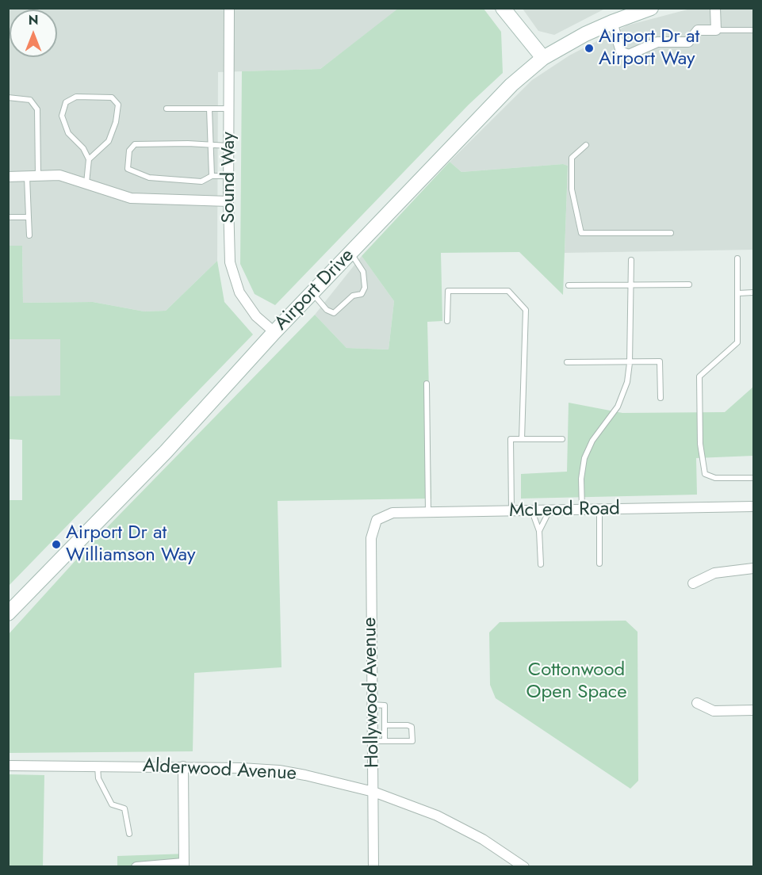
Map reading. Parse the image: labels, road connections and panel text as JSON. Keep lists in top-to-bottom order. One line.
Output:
{"streets":{"main road":["Airport Drive"],"street":["Sound Way","McLeod Road","Hollywood Avenue","Alderwood Avenue"]},"crossings":[["Sound Way","Airport Drive"],["McLeod Road","Hollywood Avenue"],["Hollywood Avenue","Alderwood Avenue"]],"parks":["Cottonwood Open Space"],"places":["Airport Dr at Airport Way","Airport Dr at Williamson Way"],"north":"top"}
